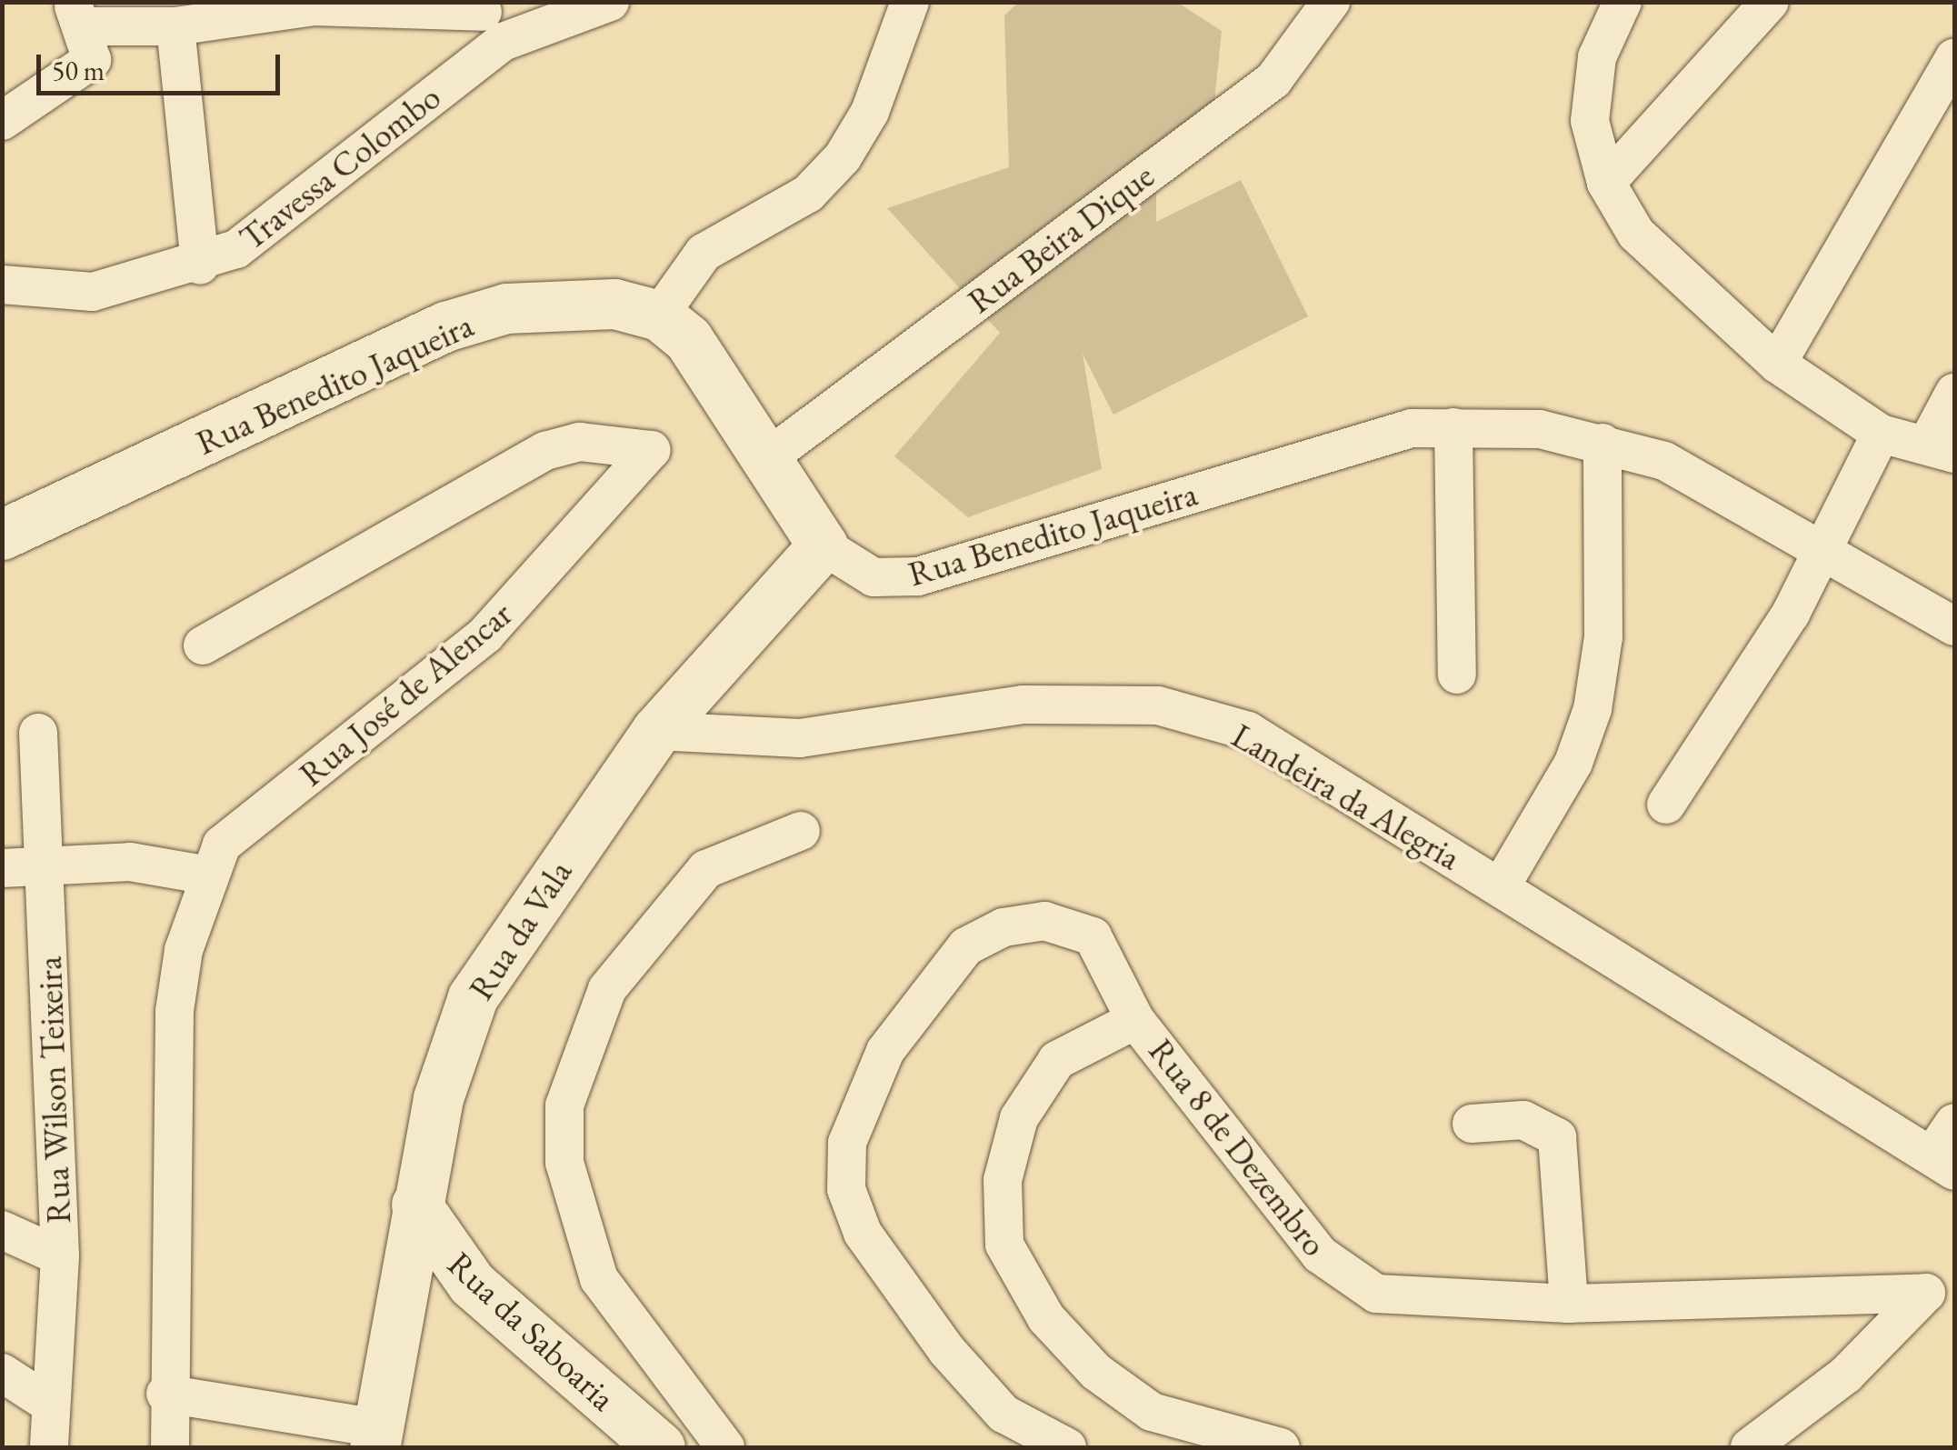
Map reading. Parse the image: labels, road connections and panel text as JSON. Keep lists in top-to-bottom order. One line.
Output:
{"streets":{"street":["Travessa Colombo","Rua Beira Dique","Rua Benedito Jaqueira","Rua José de Alencar","Landeira da Alegria","Rua da Vala","Rua Wilson Teixeira","Rua 8 de Dezembro","Rua da Saboaria"]},"crossings":[["Rua Beira Dique","Rua Benedito Jaqueira"],["Rua Benedito Jaqueira","Rua da Vala"],["Landeira da Alegria","Rua da Vala"],["Rua da Vala","Rua da Saboaria"]],"scale_bar":"50 m"}
